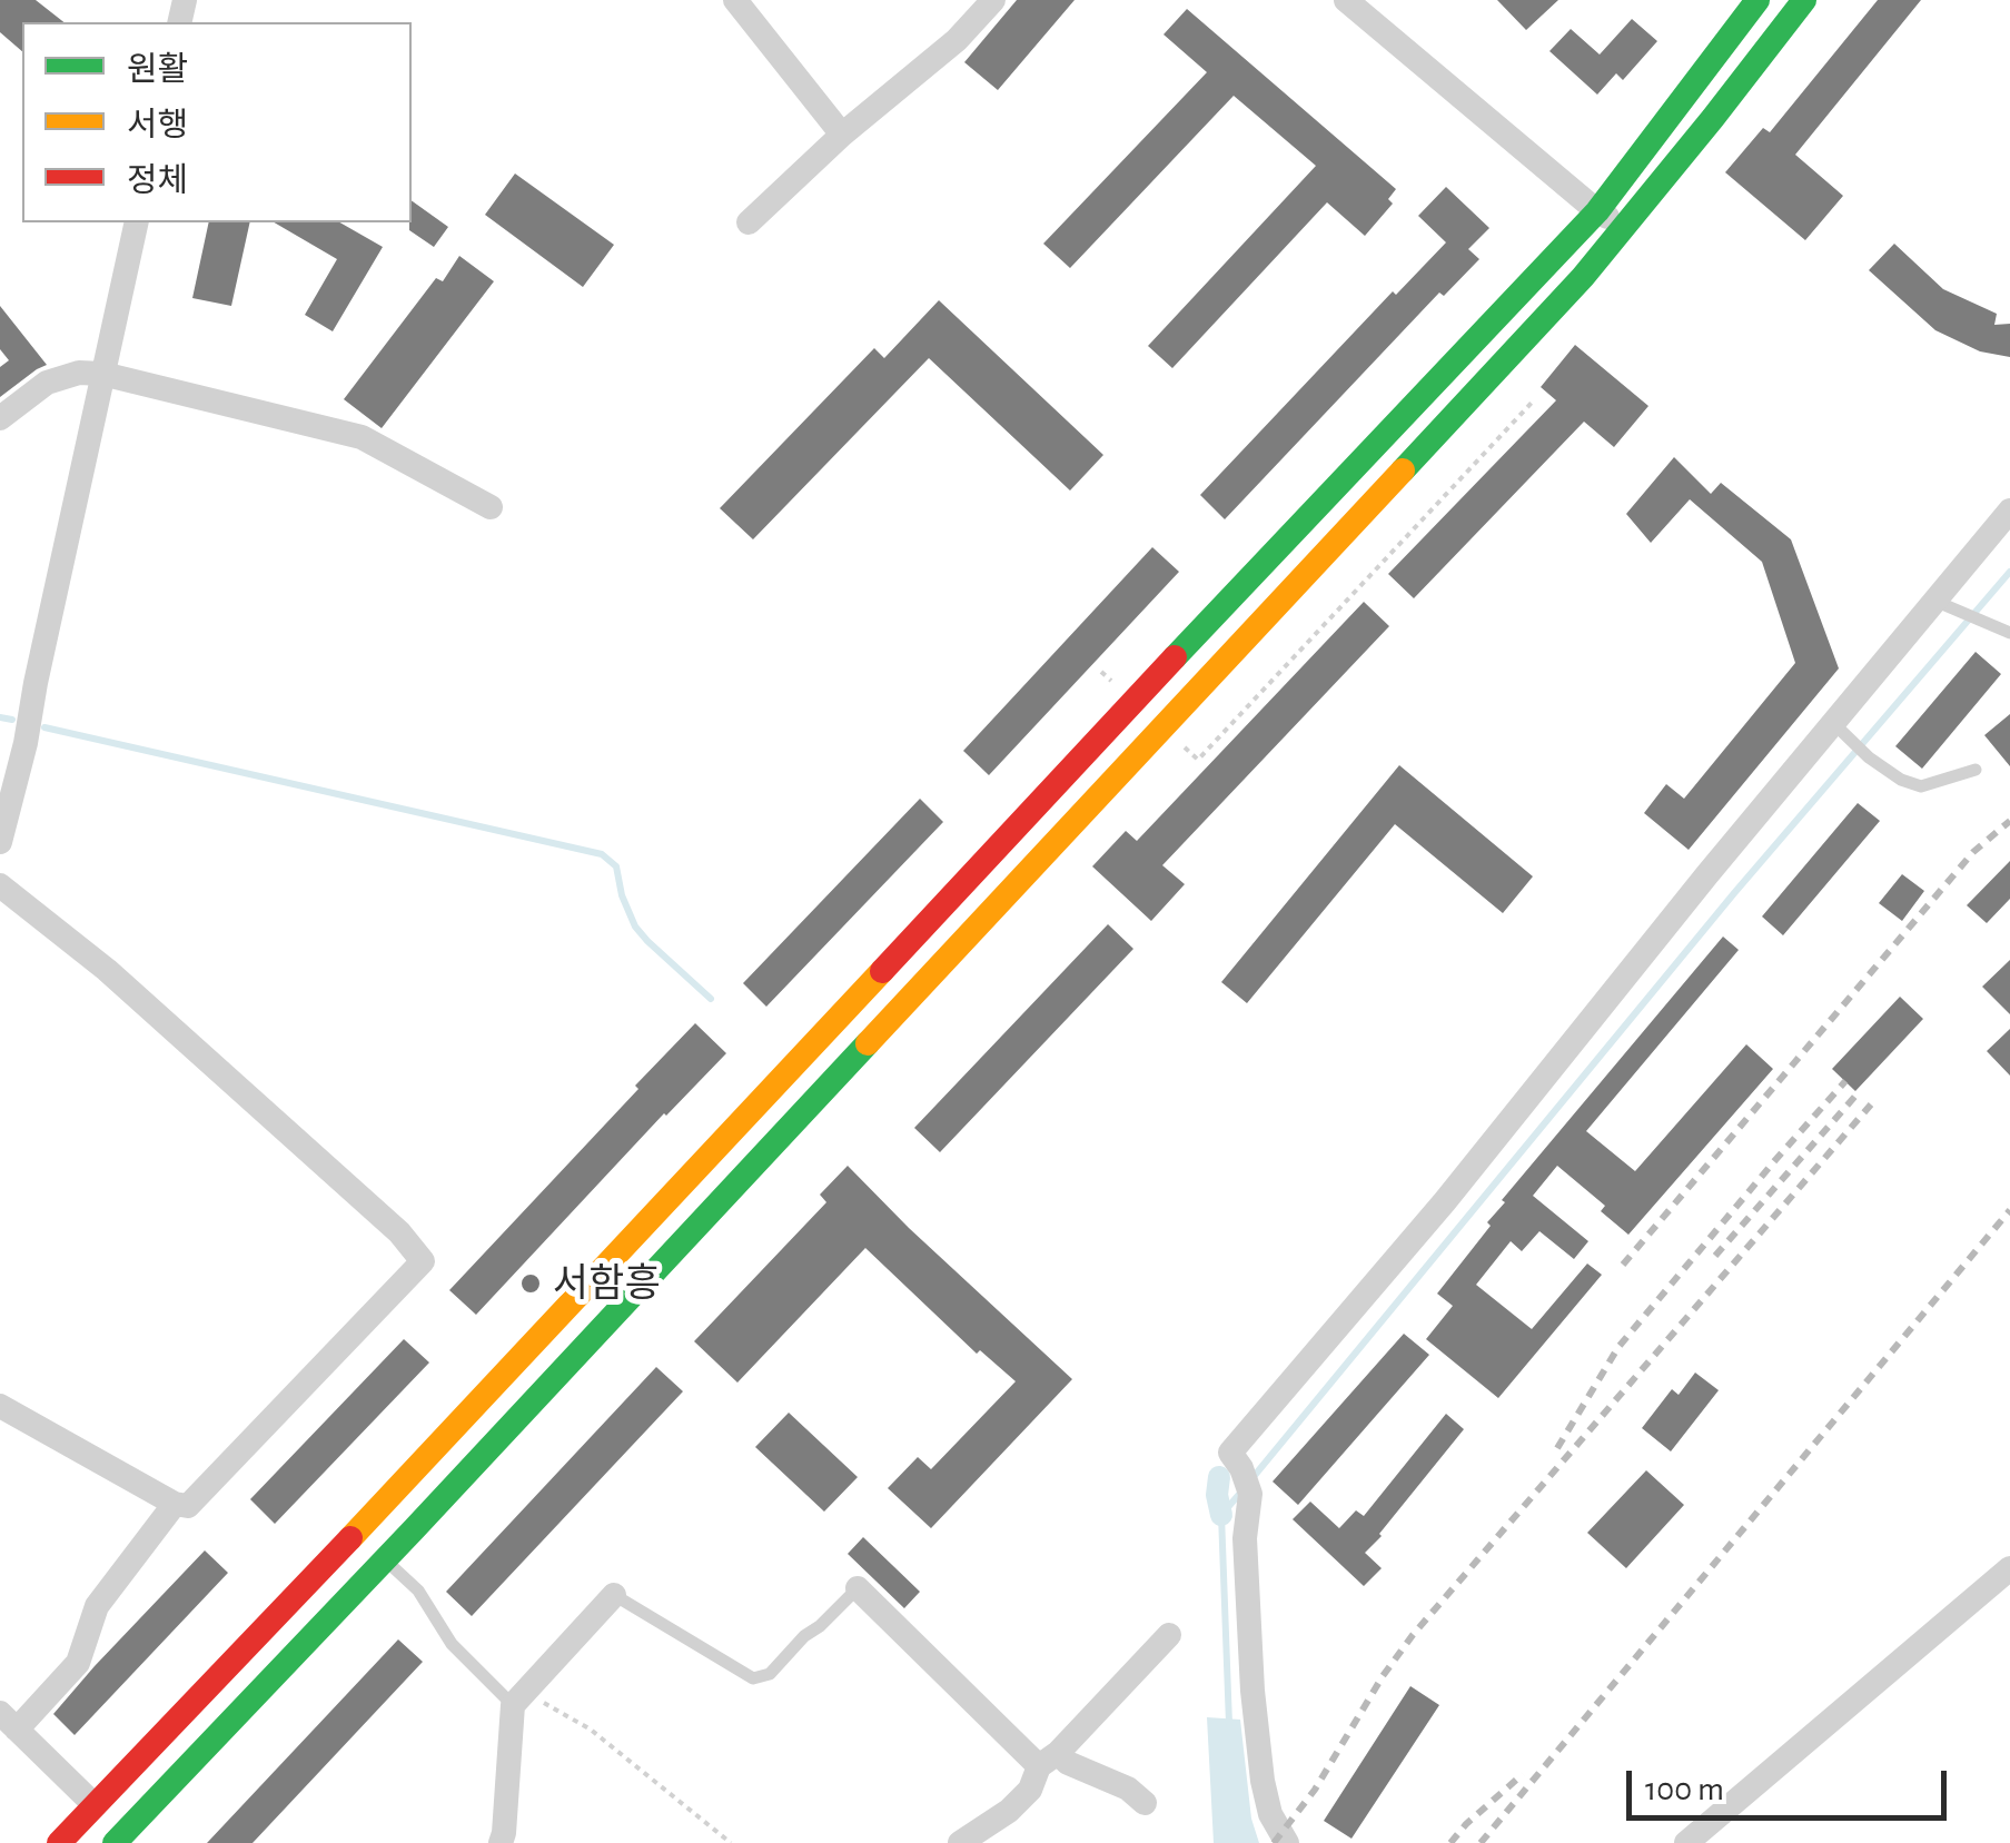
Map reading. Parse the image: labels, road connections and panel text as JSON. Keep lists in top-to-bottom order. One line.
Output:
{"places":["서함흥"],"legend":["원활","서행","정체"],"scale_bar":"100 m"}
